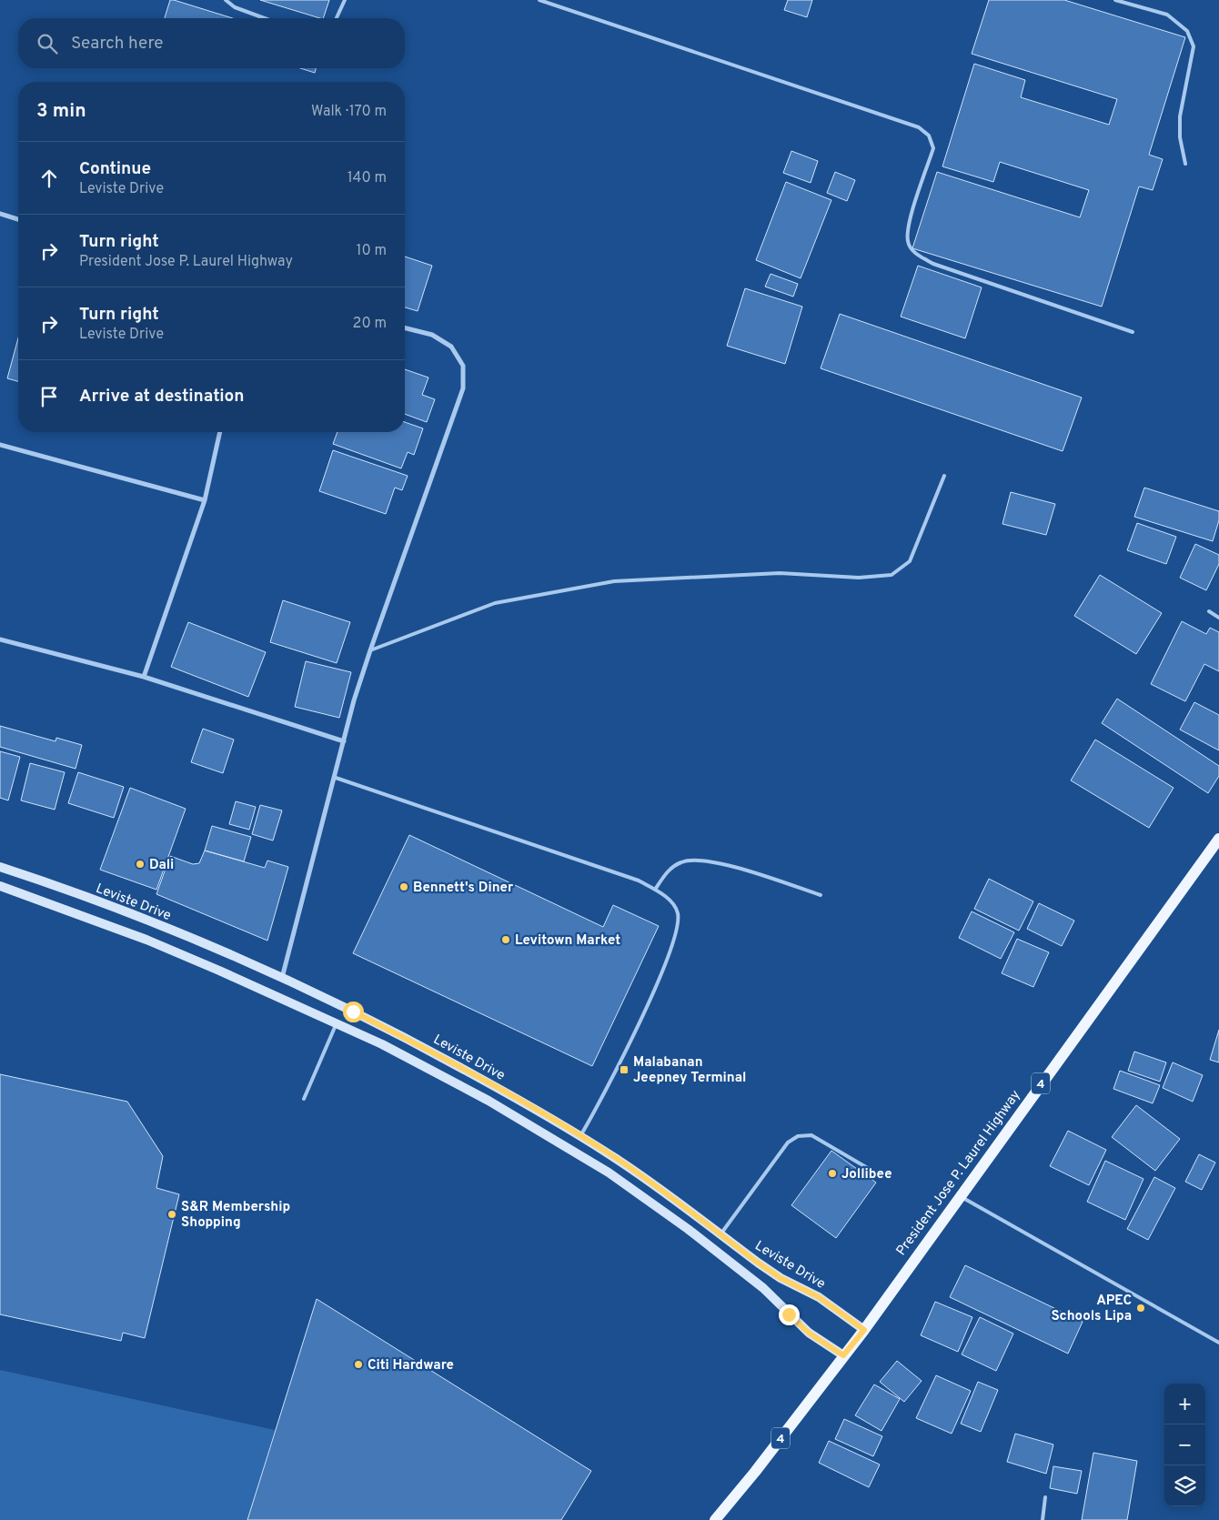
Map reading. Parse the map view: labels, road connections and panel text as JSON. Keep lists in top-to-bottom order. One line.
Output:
{"streets":{"main road":["Leviste Drive","4","President Jose P. Laurel Highway"]},"crossings":[["Leviste Drive","President Jose P. Laurel Highway"]],"places":{"other":["Dali","Bennett's Diner","Levitown Market","Jollibee","S&R Membership Shopping","APEC Schools Lipa","Citi Hardware"],"transit":["Malabanan Jeepney Terminal"]},"page":{"search":"Search here","heading":["3 min","Walk · 170 m"],"list":[["Continue","Leviste Drive","140 m"],["Turn right","President Jose P. Laurel Highway","10 m"],["Turn right","Leviste Drive","20 m"],"Arrive at destination"],"map_buttons":["+","−"]}}
